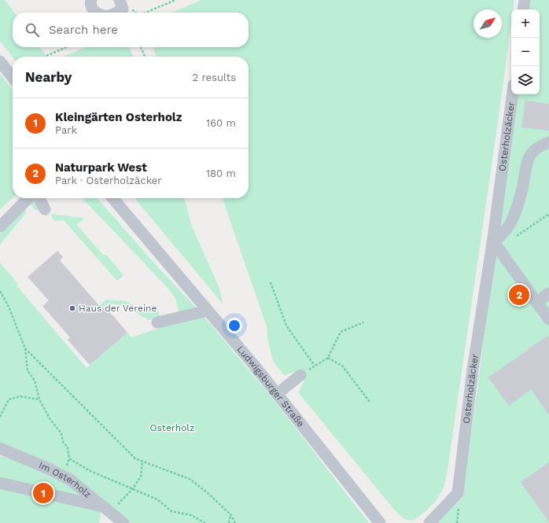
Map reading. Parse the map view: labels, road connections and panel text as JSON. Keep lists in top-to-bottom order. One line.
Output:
{"streets":{"street":["Osterholzäcker","Ludwigsburger Straße","Im Osterholz"]},"parks":["Osterholz"],"places":["Haus der Vereine"],"north":"top right","page":{"map_buttons":["+","−"],"search":"Search here","heading":["Nearby","2 results"],"list":[{"mark":"1","name":"Kleingärten Osterholz","note":"Park","value":"160 m"},{"mark":"2","name":"Naturpark West","note":"Park · Osterholzäcker","value":"180 m"}],"pins":["2","1"]}}
